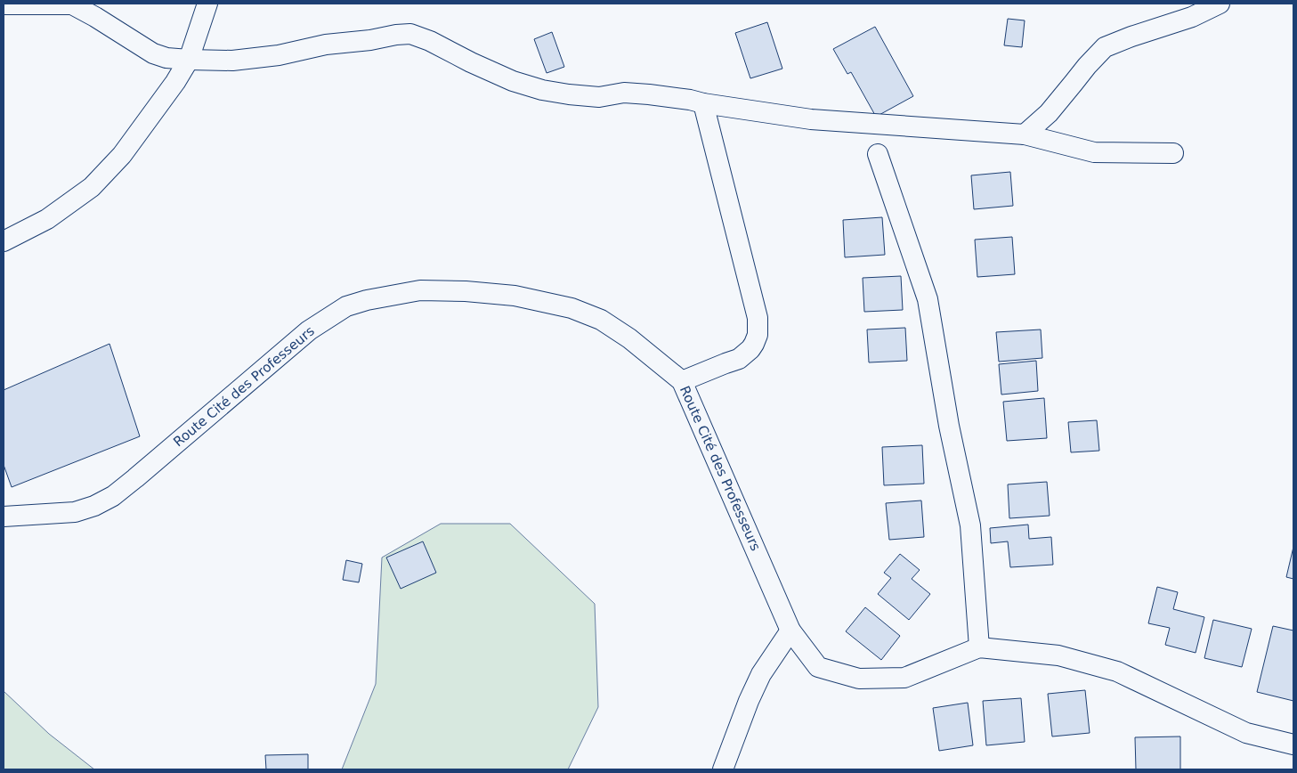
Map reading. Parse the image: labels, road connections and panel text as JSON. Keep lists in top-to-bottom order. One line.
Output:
{"streets":{"street":["Route Cité des Professeurs"]}}
